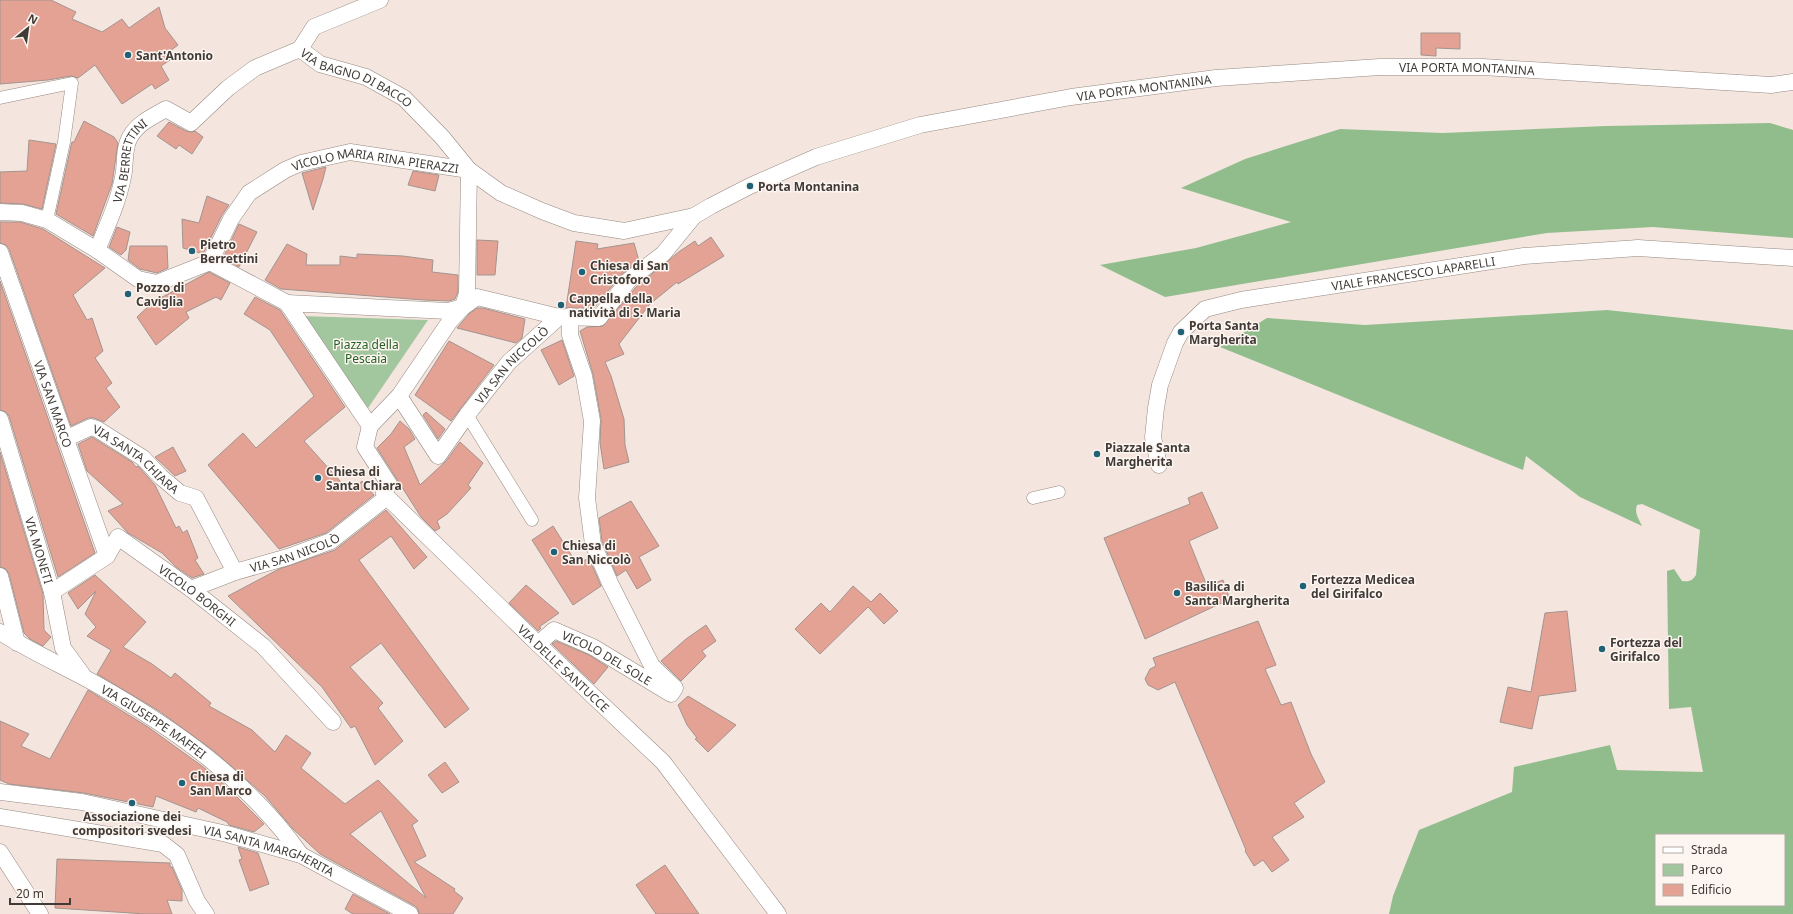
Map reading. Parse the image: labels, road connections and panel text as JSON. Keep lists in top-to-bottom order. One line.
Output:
{"streets":{"street":["VIA PORTA MONTANINA","VIA BAGNO DI BACCO","VIA BERRETTINI","VICOLO MARIA RINA PIERAZZI","VIALE FRANCESCO LAPARELLI","VIA SAN NICCOLÒ","VIA SAN MARCO","VIA SANTA CHIARA","VIA MONETI","VIA SAN NICOLÒ","VICOLO BORGHI","VICOLO DEL SOLE","VIA DELLE SANTUCCE","VIA GIUSEPPE MAFFEI","VIA SANTA MARGHERITA"]},"crossings":[["VIA PORTA MONTANINA","VICOLO MARIA RINA PIERAZZI"],["VIA PORTA MONTANINA","VIA SAN NICCOLÒ"],["VIA PORTA MONTANINA","VICOLO DEL SOLE"],["VIA BAGNO DI BACCO","VIA BERRETTINI"],["VIA BAGNO DI BACCO","VICOLO MARIA RINA PIERAZZI"],["VIA SAN NICCOLÒ","VICOLO DEL SOLE"],["VIA SAN MARCO","VIA SANTA CHIARA"],["VIA SAN MARCO","VICOLO BORGHI"],["VIA SANTA CHIARA","VIA SAN NICOLÒ"],["VIA MONETI","VICOLO BORGHI"],["VIA MONETI","VIA GIUSEPPE MAFFEI"],["VIA SAN NICOLÒ","VICOLO BORGHI"],["VIA SAN NICOLÒ","VIA DELLE SANTUCCE"],["VICOLO DEL SOLE","VIA DELLE SANTUCCE"],["VIA GIUSEPPE MAFFEI","VIA SANTA MARGHERITA"]],"parks":["Piazza della Pescaia"],"places":["Sant'Antonio","Porta Montanina","Pietro Berrettini","Chiesa di San Cristoforo","Pozzo di Caviglia","Cappella della natività di S. Maria","Porta Santa Margherita","Piazzale Santa Margherita","Chiesa di Santa Chiara","Chiesa di San Niccolò","Fortezza Medicea del Girifalco","Basilica di Santa Margherita","Fortezza del Girifalco","Chiesa di San Marco","Associazione dei compositori svedesi"],"legend":["Strada","Parco","Edificio"],"scale_bar":"20 m","north":"top right"}
